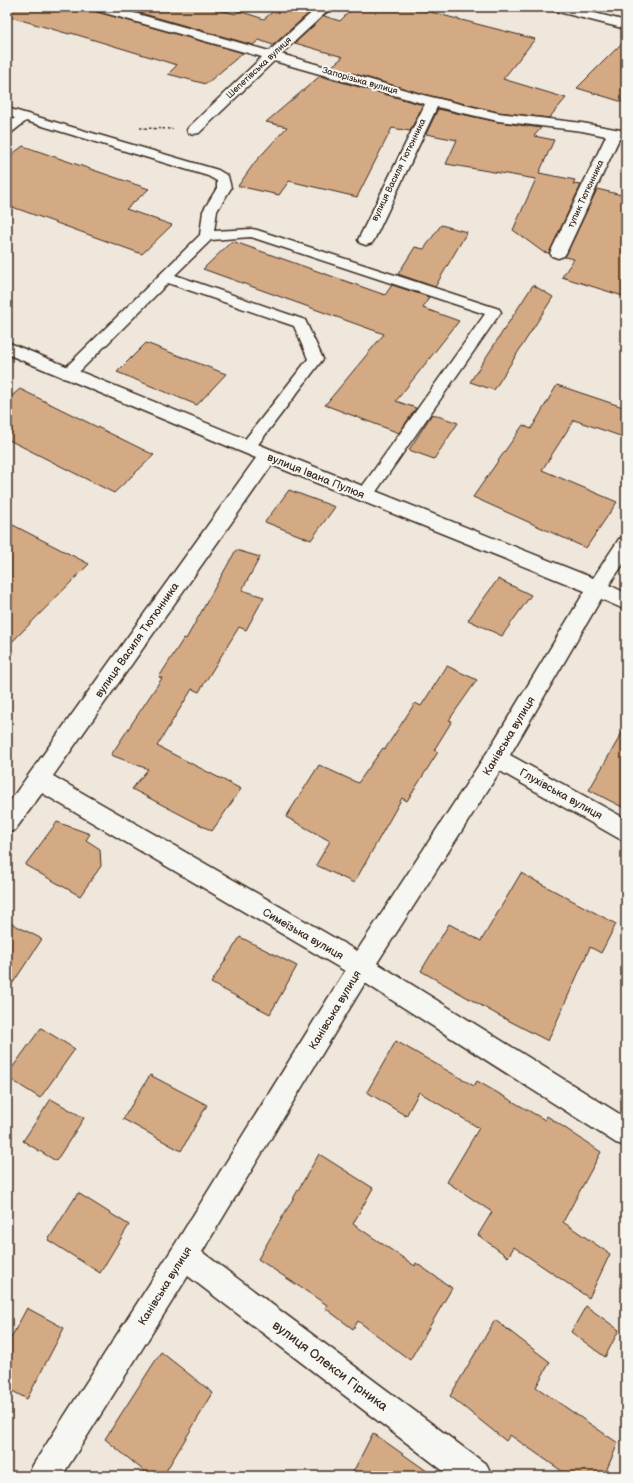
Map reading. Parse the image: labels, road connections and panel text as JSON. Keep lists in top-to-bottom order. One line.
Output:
{"streets":{"street":["Шепетівська вулиця","Запорізька вулиця","вулиця Василя Тютюнника","тупик Тютюнника","вулиця Івана Пулюя","Канівська вулиця","Глухівська вулиця","Симеїзька вулиця","вулиця Олекси Гірника"]},"crossings":[["Шепетівська вулиця","Запорізька вулиця"],["Запорізька вулиця","вулиця Василя Тютюнника"],["Запорізька вулиця","тупик Тютюнника"],["вулиця Василя Тютюнника","вулиця Івана Пулюя"],["вулиця Василя Тютюнника","Симеїзька вулиця"],["вулиця Івана Пулюя","Канівська вулиця"],["Канівська вулиця","Глухівська вулиця"],["Канівська вулиця","Симеїзька вулиця"],["Канівська вулиця","вулиця Олекси Гірника"]]}
